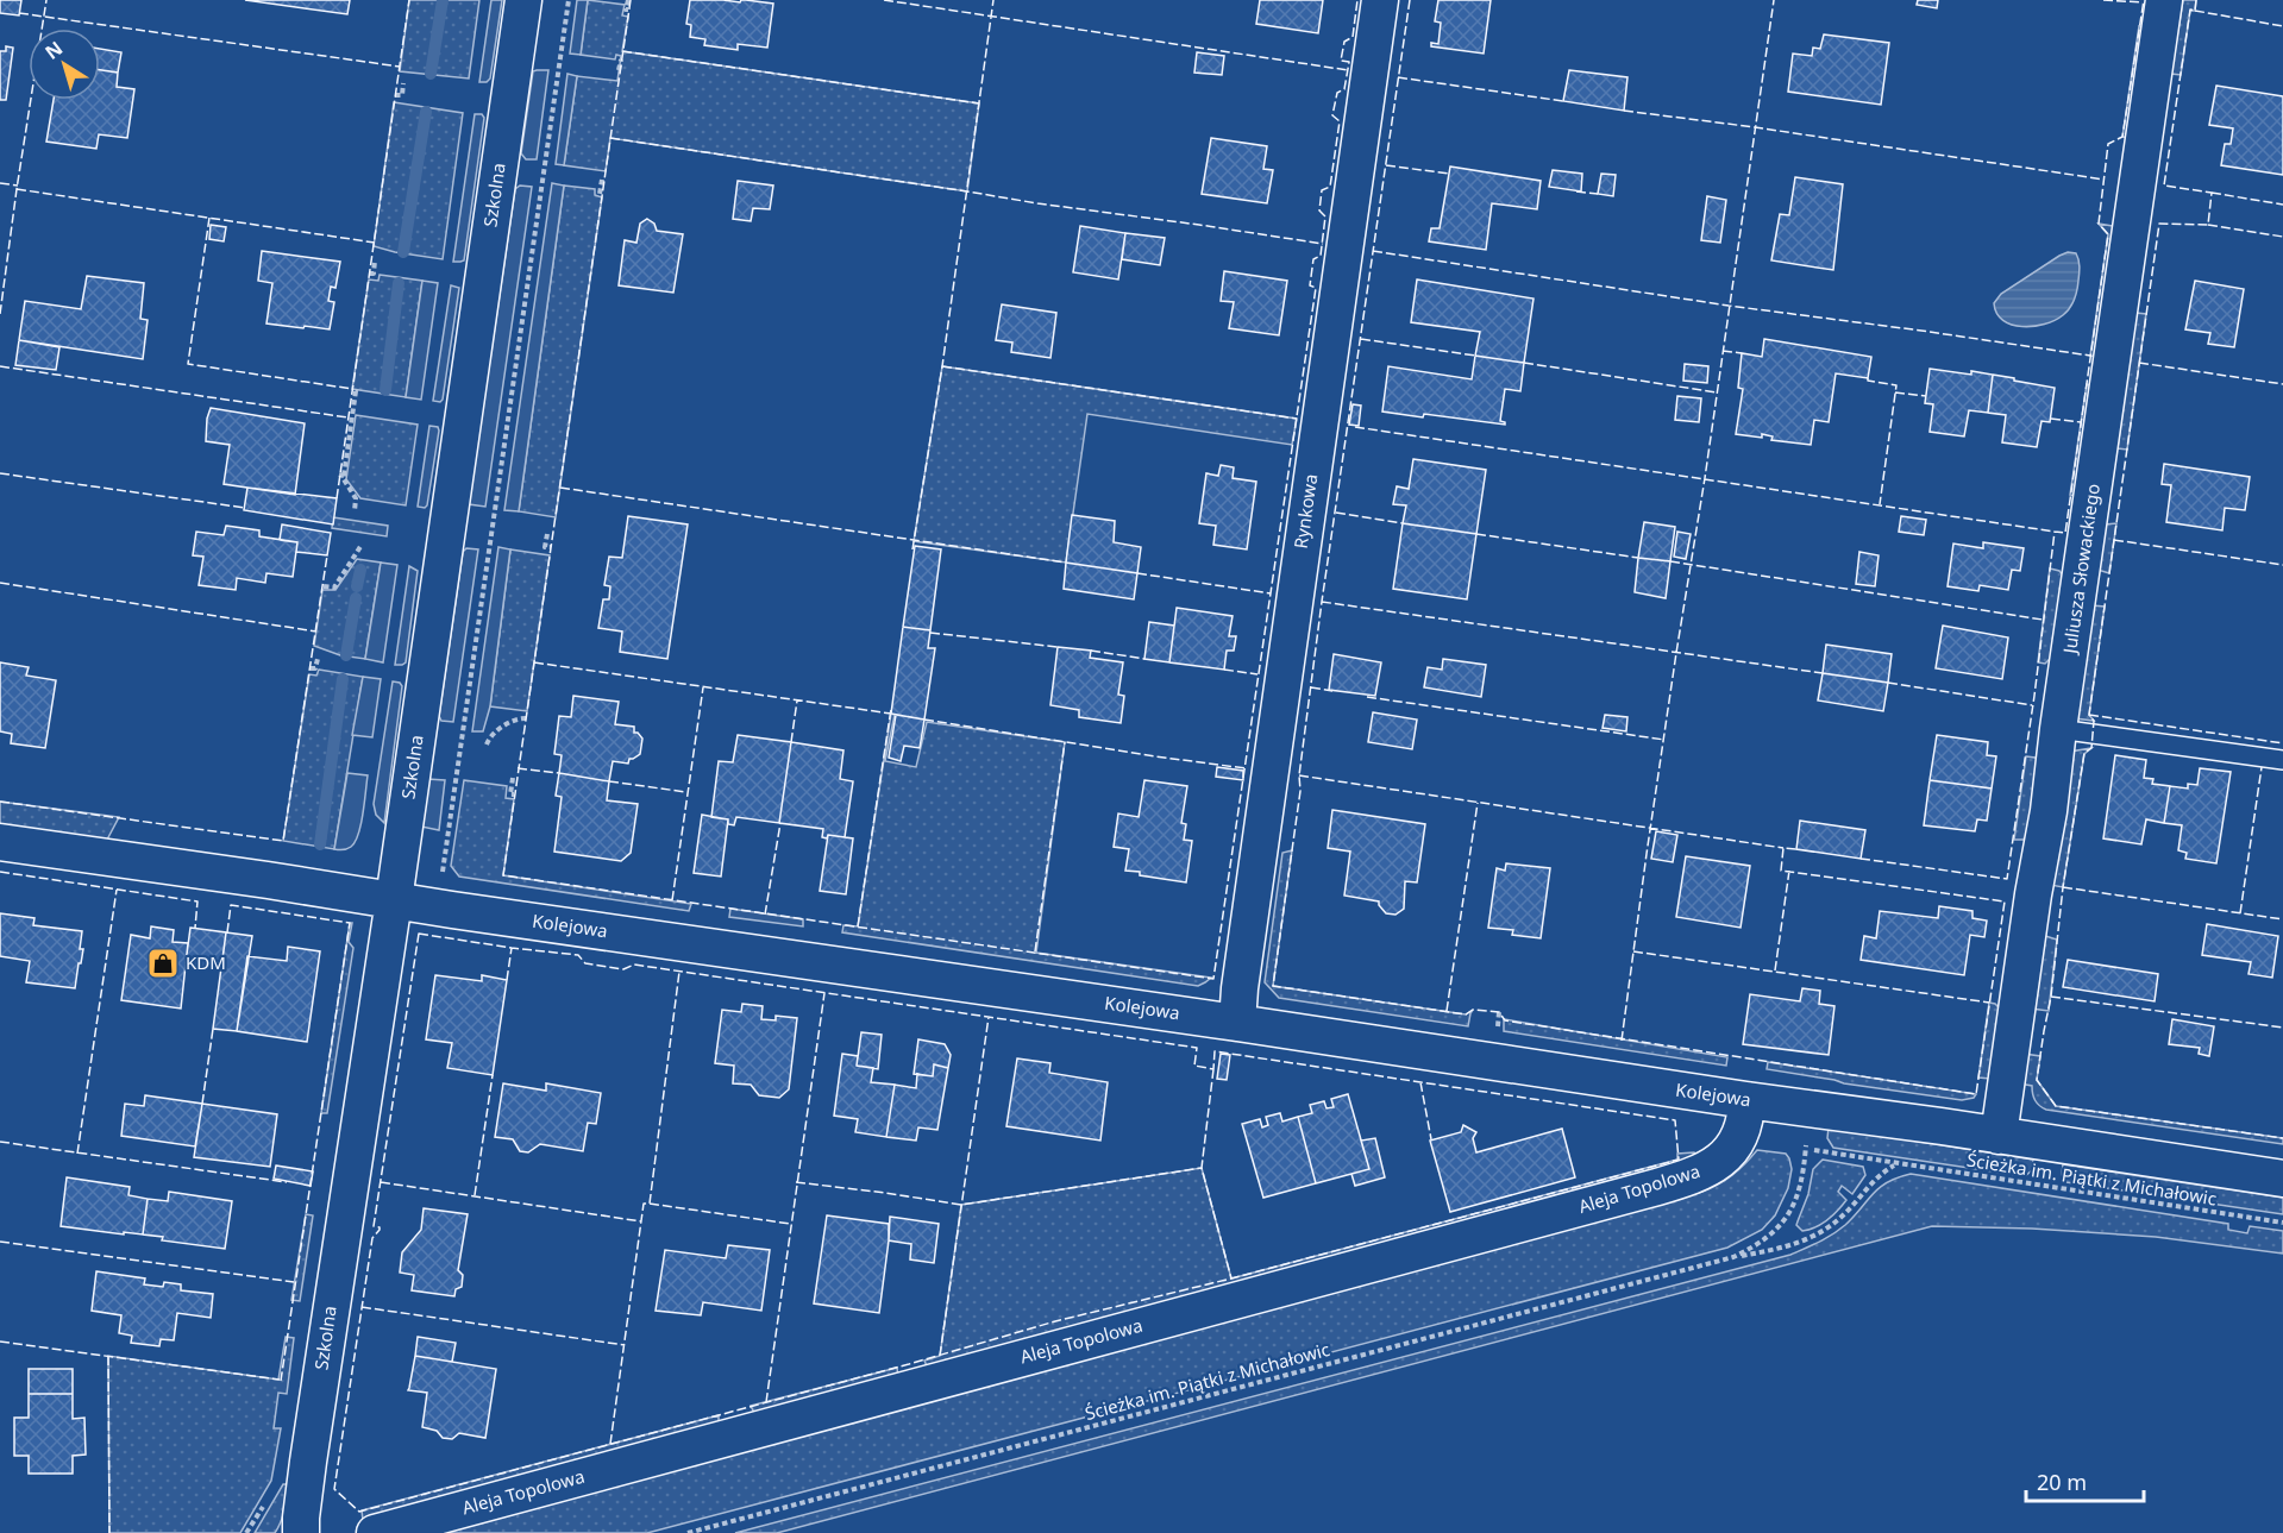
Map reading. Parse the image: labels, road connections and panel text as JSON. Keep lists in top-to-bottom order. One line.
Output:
{"streets":{"street":["Szkolna","Rynkowa","Juliusza Słowackiego","Kolejowa","Aleja Topolowa"],"path":["Ścieżka im. Piątki z Michałowic"]},"crossings":[["Szkolna","Kolejowa"],["Rynkowa","Kolejowa"],["Juliusza Słowackiego","Kolejowa"],["Kolejowa","Aleja Topolowa"]],"places":{"shop":["KDM"]},"scale_bar":"20 m","north":"top left"}
